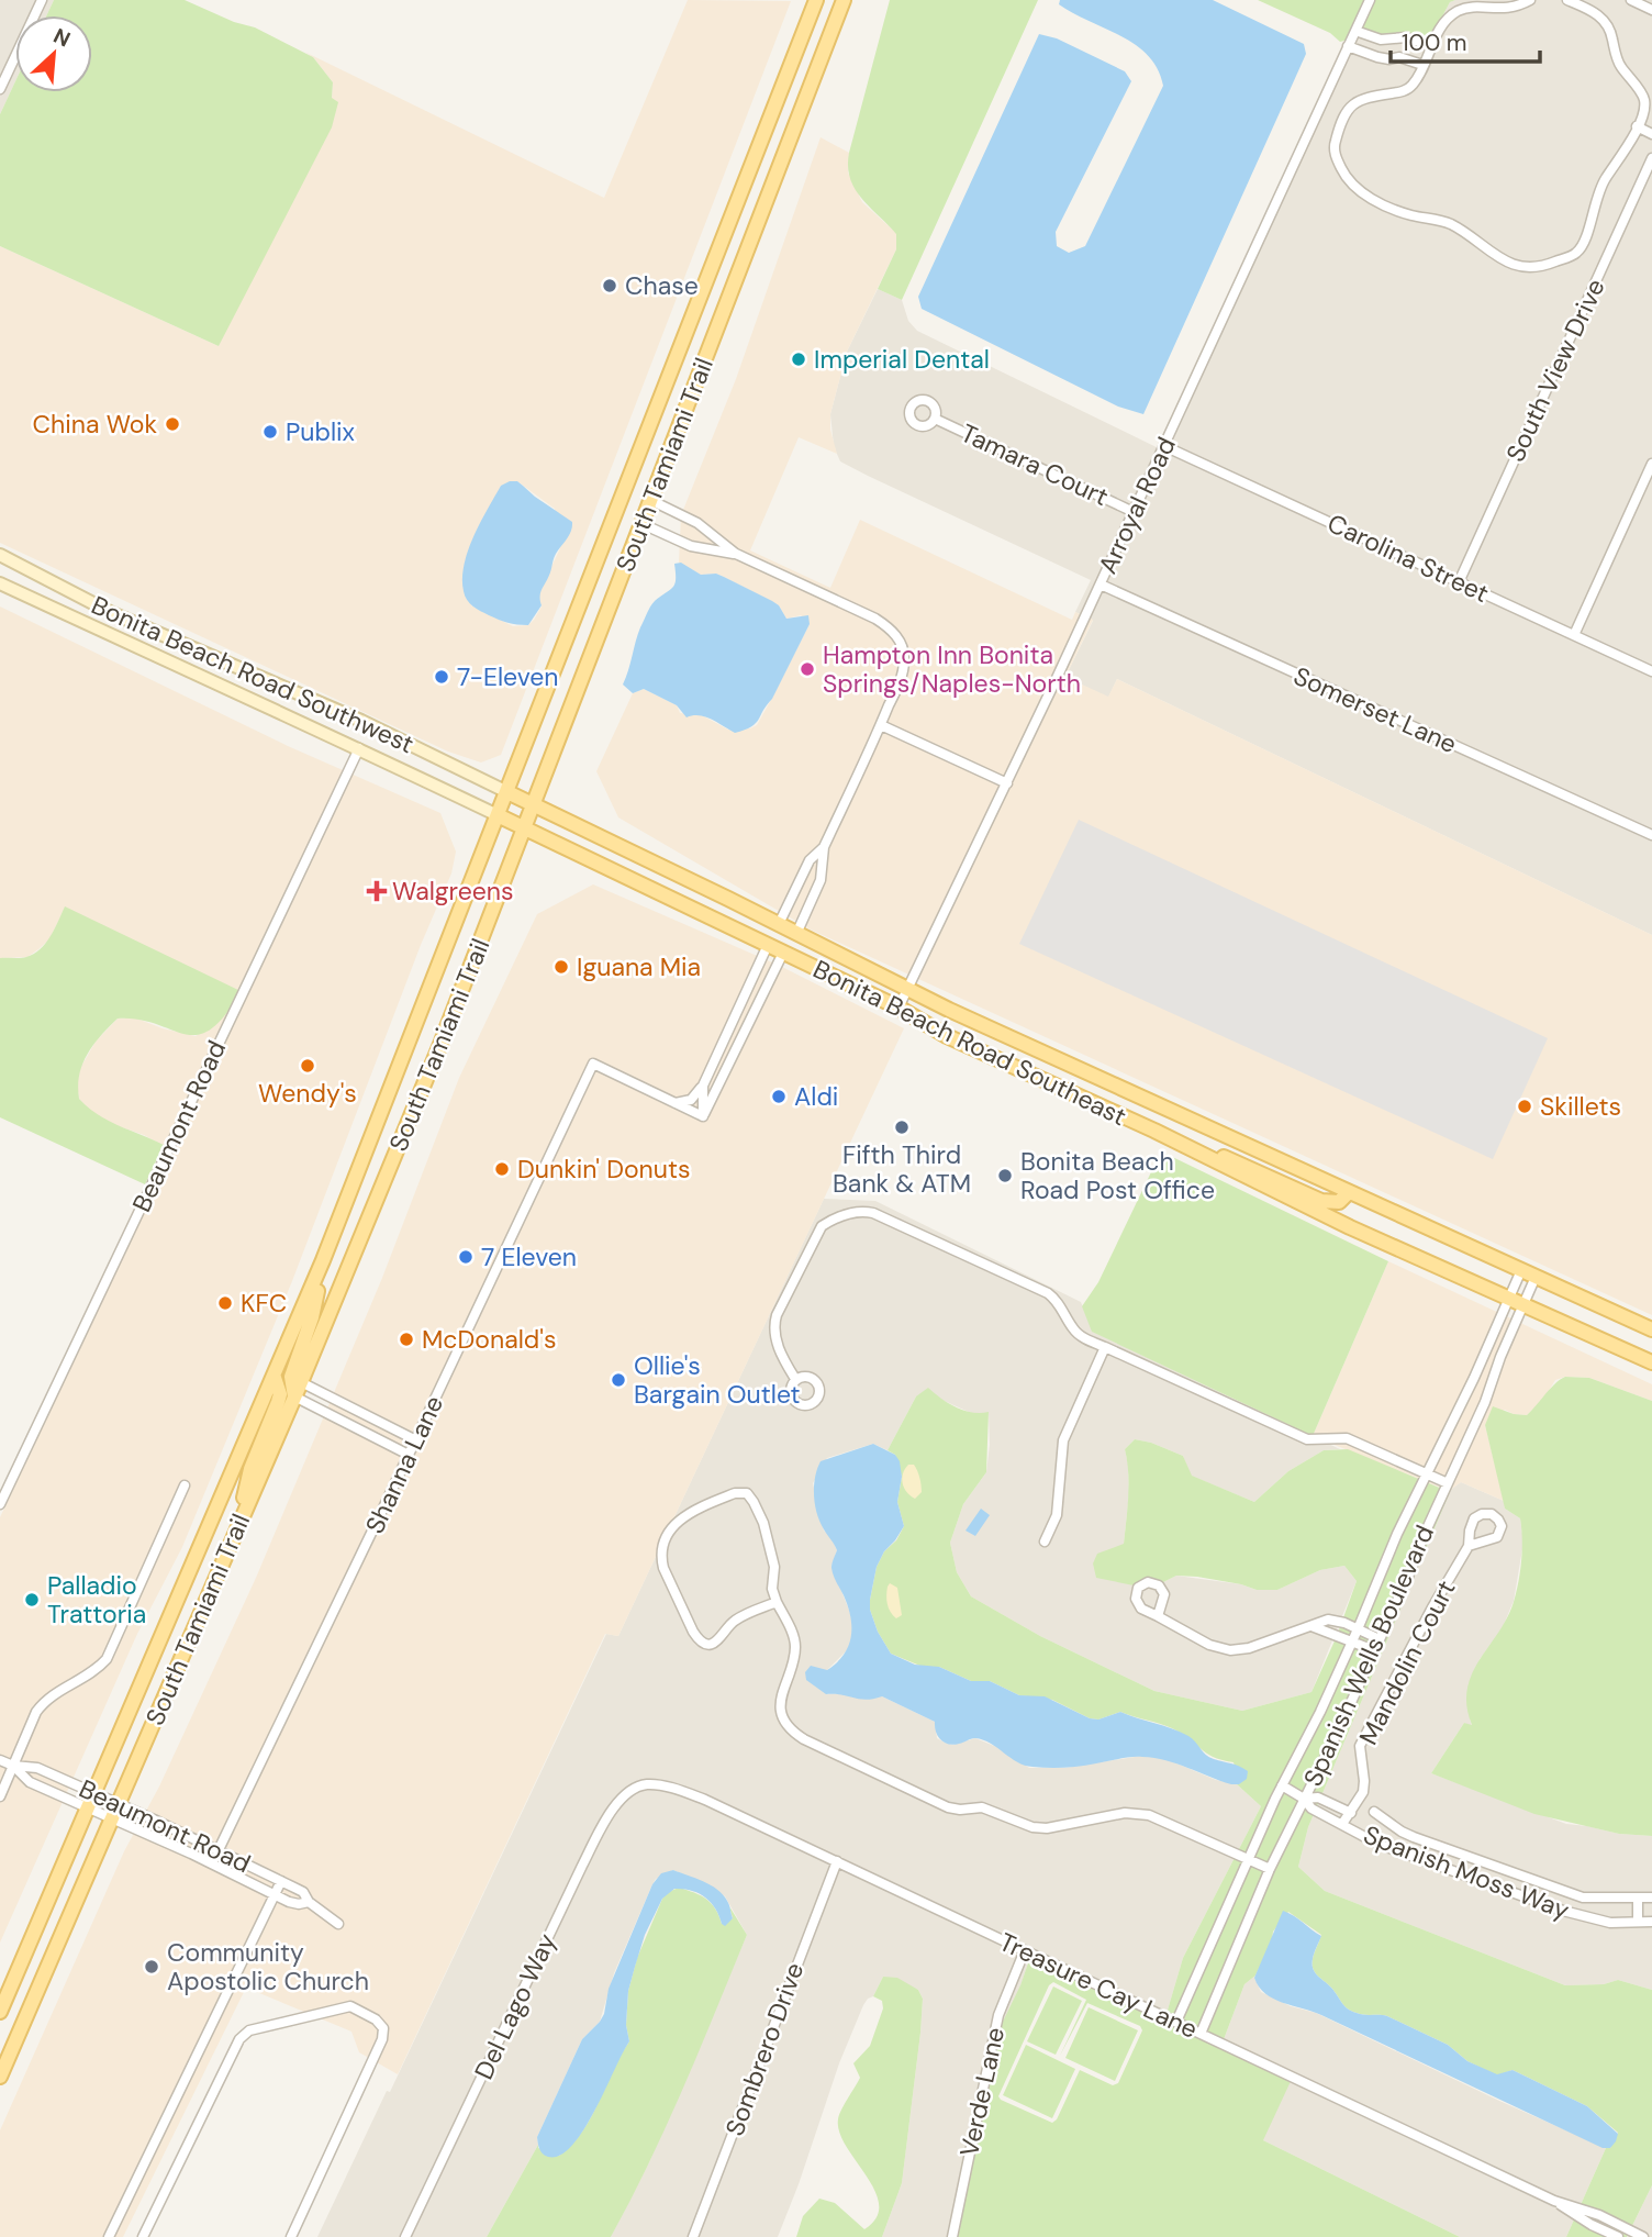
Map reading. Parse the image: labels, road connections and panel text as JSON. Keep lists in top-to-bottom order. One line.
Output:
{"streets":{"main road":["South Tamiami Trail","Bonita Beach Road Southwest","Bonita Beach Road Southeast"],"street":["South View Drive","Tamara Court","Arroyal Road","Carolina Street","Somerset Lane","Beaumont Road","Shanna Lane","Spanish Wells Boulevard","Mandolin Court","Spanish Moss Way","Treasure Cay Lane","Del Lago Way","Sombrero Drive","Verde Lane"]},"crossings":[["South View Drive","Carolina Street"],["South Tamiami Trail","Bonita Beach Road Southwest"],["South Tamiami Trail","Bonita Beach Road Southeast"],["South Tamiami Trail","Beaumont Road"],["Tamara Court","Arroyal Road"],["Arroyal Road","Carolina Street"],["Arroyal Road","Somerset Lane"],["Arroyal Road","Bonita Beach Road Southeast"],["Bonita Beach Road Southwest","Bonita Beach Road Southeast"],["Bonita Beach Road Southwest","Beaumont Road"],["Bonita Beach Road Southeast","Spanish Wells Boulevard"],["Beaumont Road","Shanna Lane"],["Spanish Wells Boulevard","Spanish Moss Way"],["Spanish Wells Boulevard","Treasure Cay Lane"],["Mandolin Court","Spanish Moss Way"],["Treasure Cay Lane","Del Lago Way"],["Treasure Cay Lane","Sombrero Drive"],["Treasure Cay Lane","Verde Lane"]],"places":{"other":["Chase","Imperial Dental","China Wok","Publix","Hampton Inn Bonita Springs/Naples-North","7-Eleven","Iguana Mia","Wendy's","Aldi","Skillets","Fifth Third Bank & ATM","Dunkin' Donuts","Bonita Beach Road Post Office","7 Eleven","KFC","McDonald's","Ollie's Bargain Outlet","Palladio Trattoria","Community Apostolic Church"],"health":["Walgreens"]},"scale_bar":"100 m","north":"top right"}
